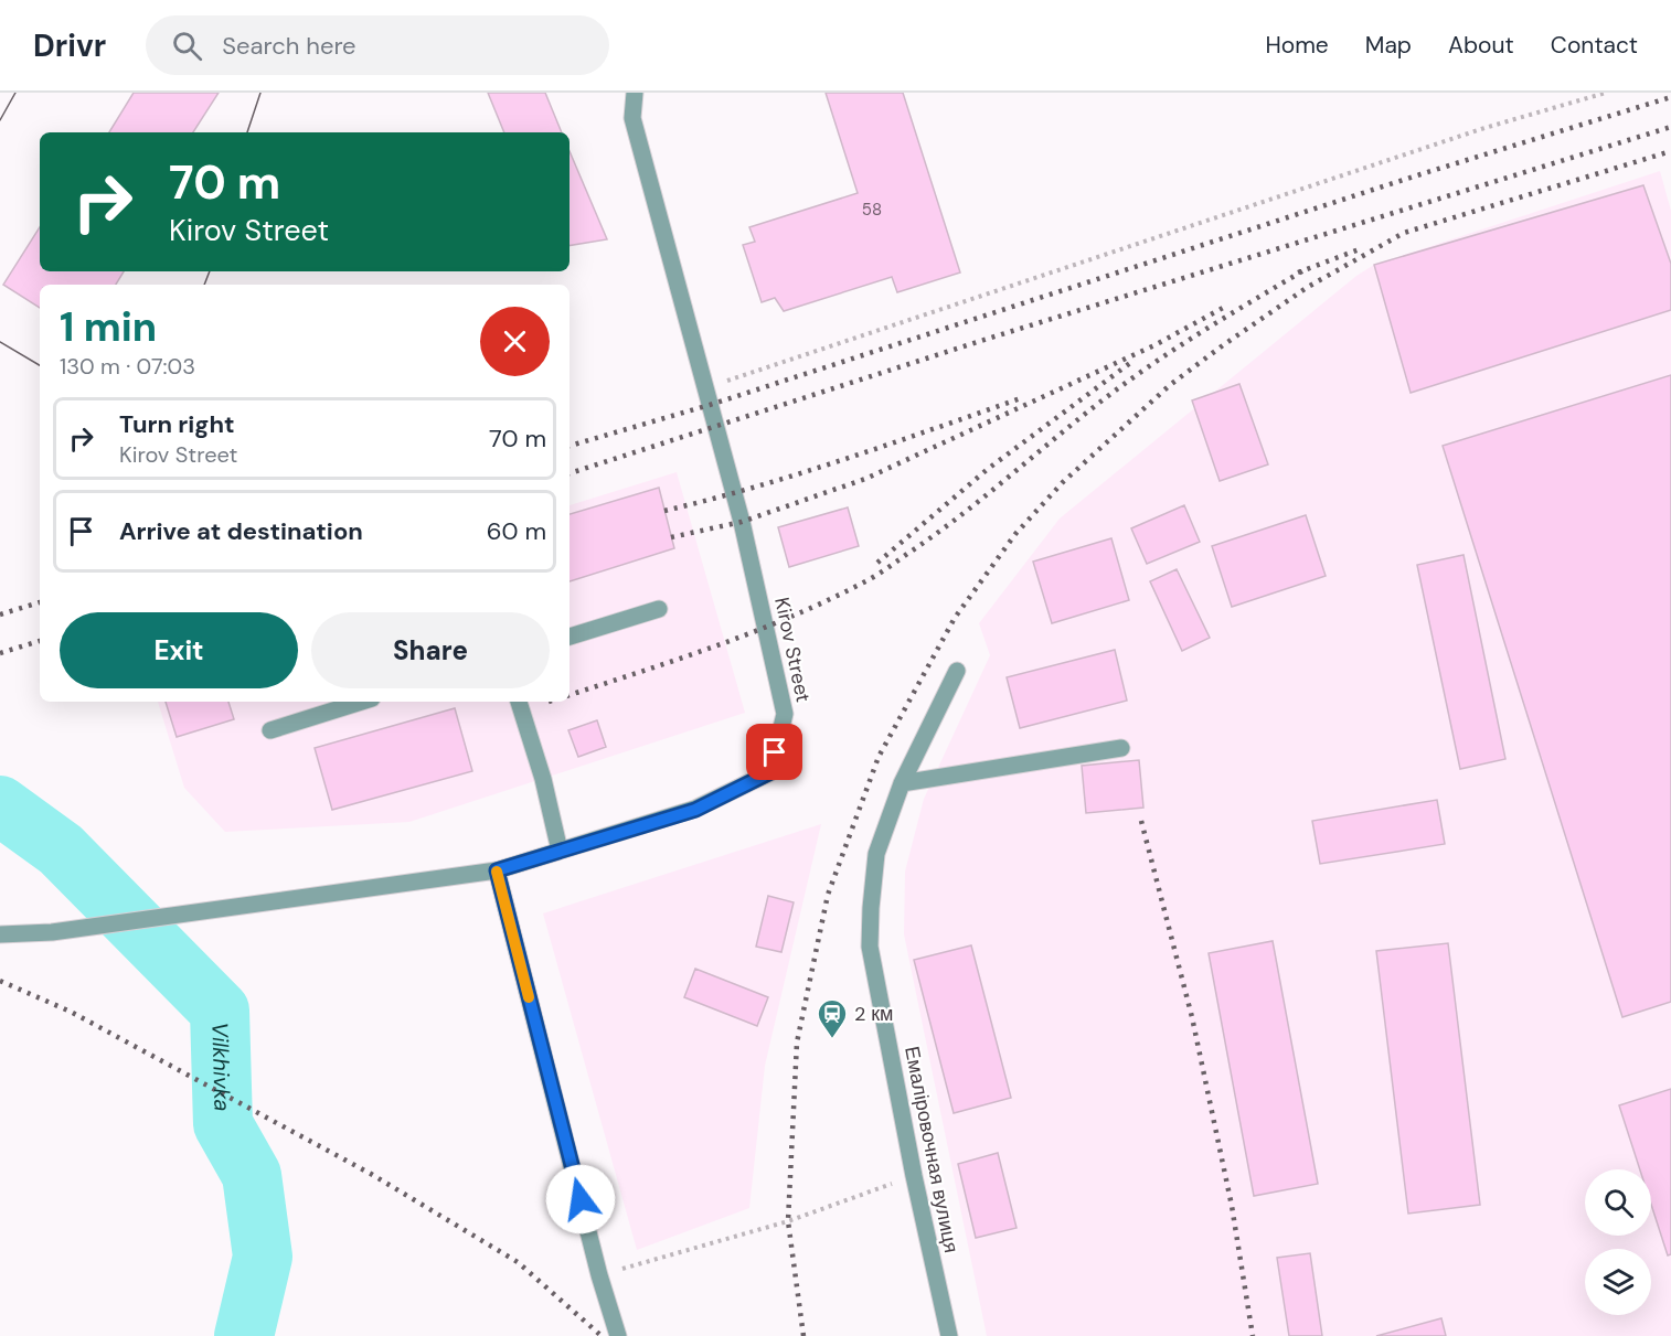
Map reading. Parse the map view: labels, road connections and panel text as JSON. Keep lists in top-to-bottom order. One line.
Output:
{"streets":{"street":["Kirov Street","Емаліровочная вулиця"]},"water":["Vilkhivka"],"places":{"station":["2 км"]},"house_numbers":["58"],"page":{"header":"Drivr","search":"Search here","nav":["Home","Map","About","Contact"],"turn":["70 m","Kirov Street"],"heading":["1 min","130 m · 07:03"],"list":[{"name":"Turn right","note":"Kirov Street","value":"70 m"},{"name":"Arrive at destination","value":"60 m"}],"buttons":["Exit","Share"]}}
